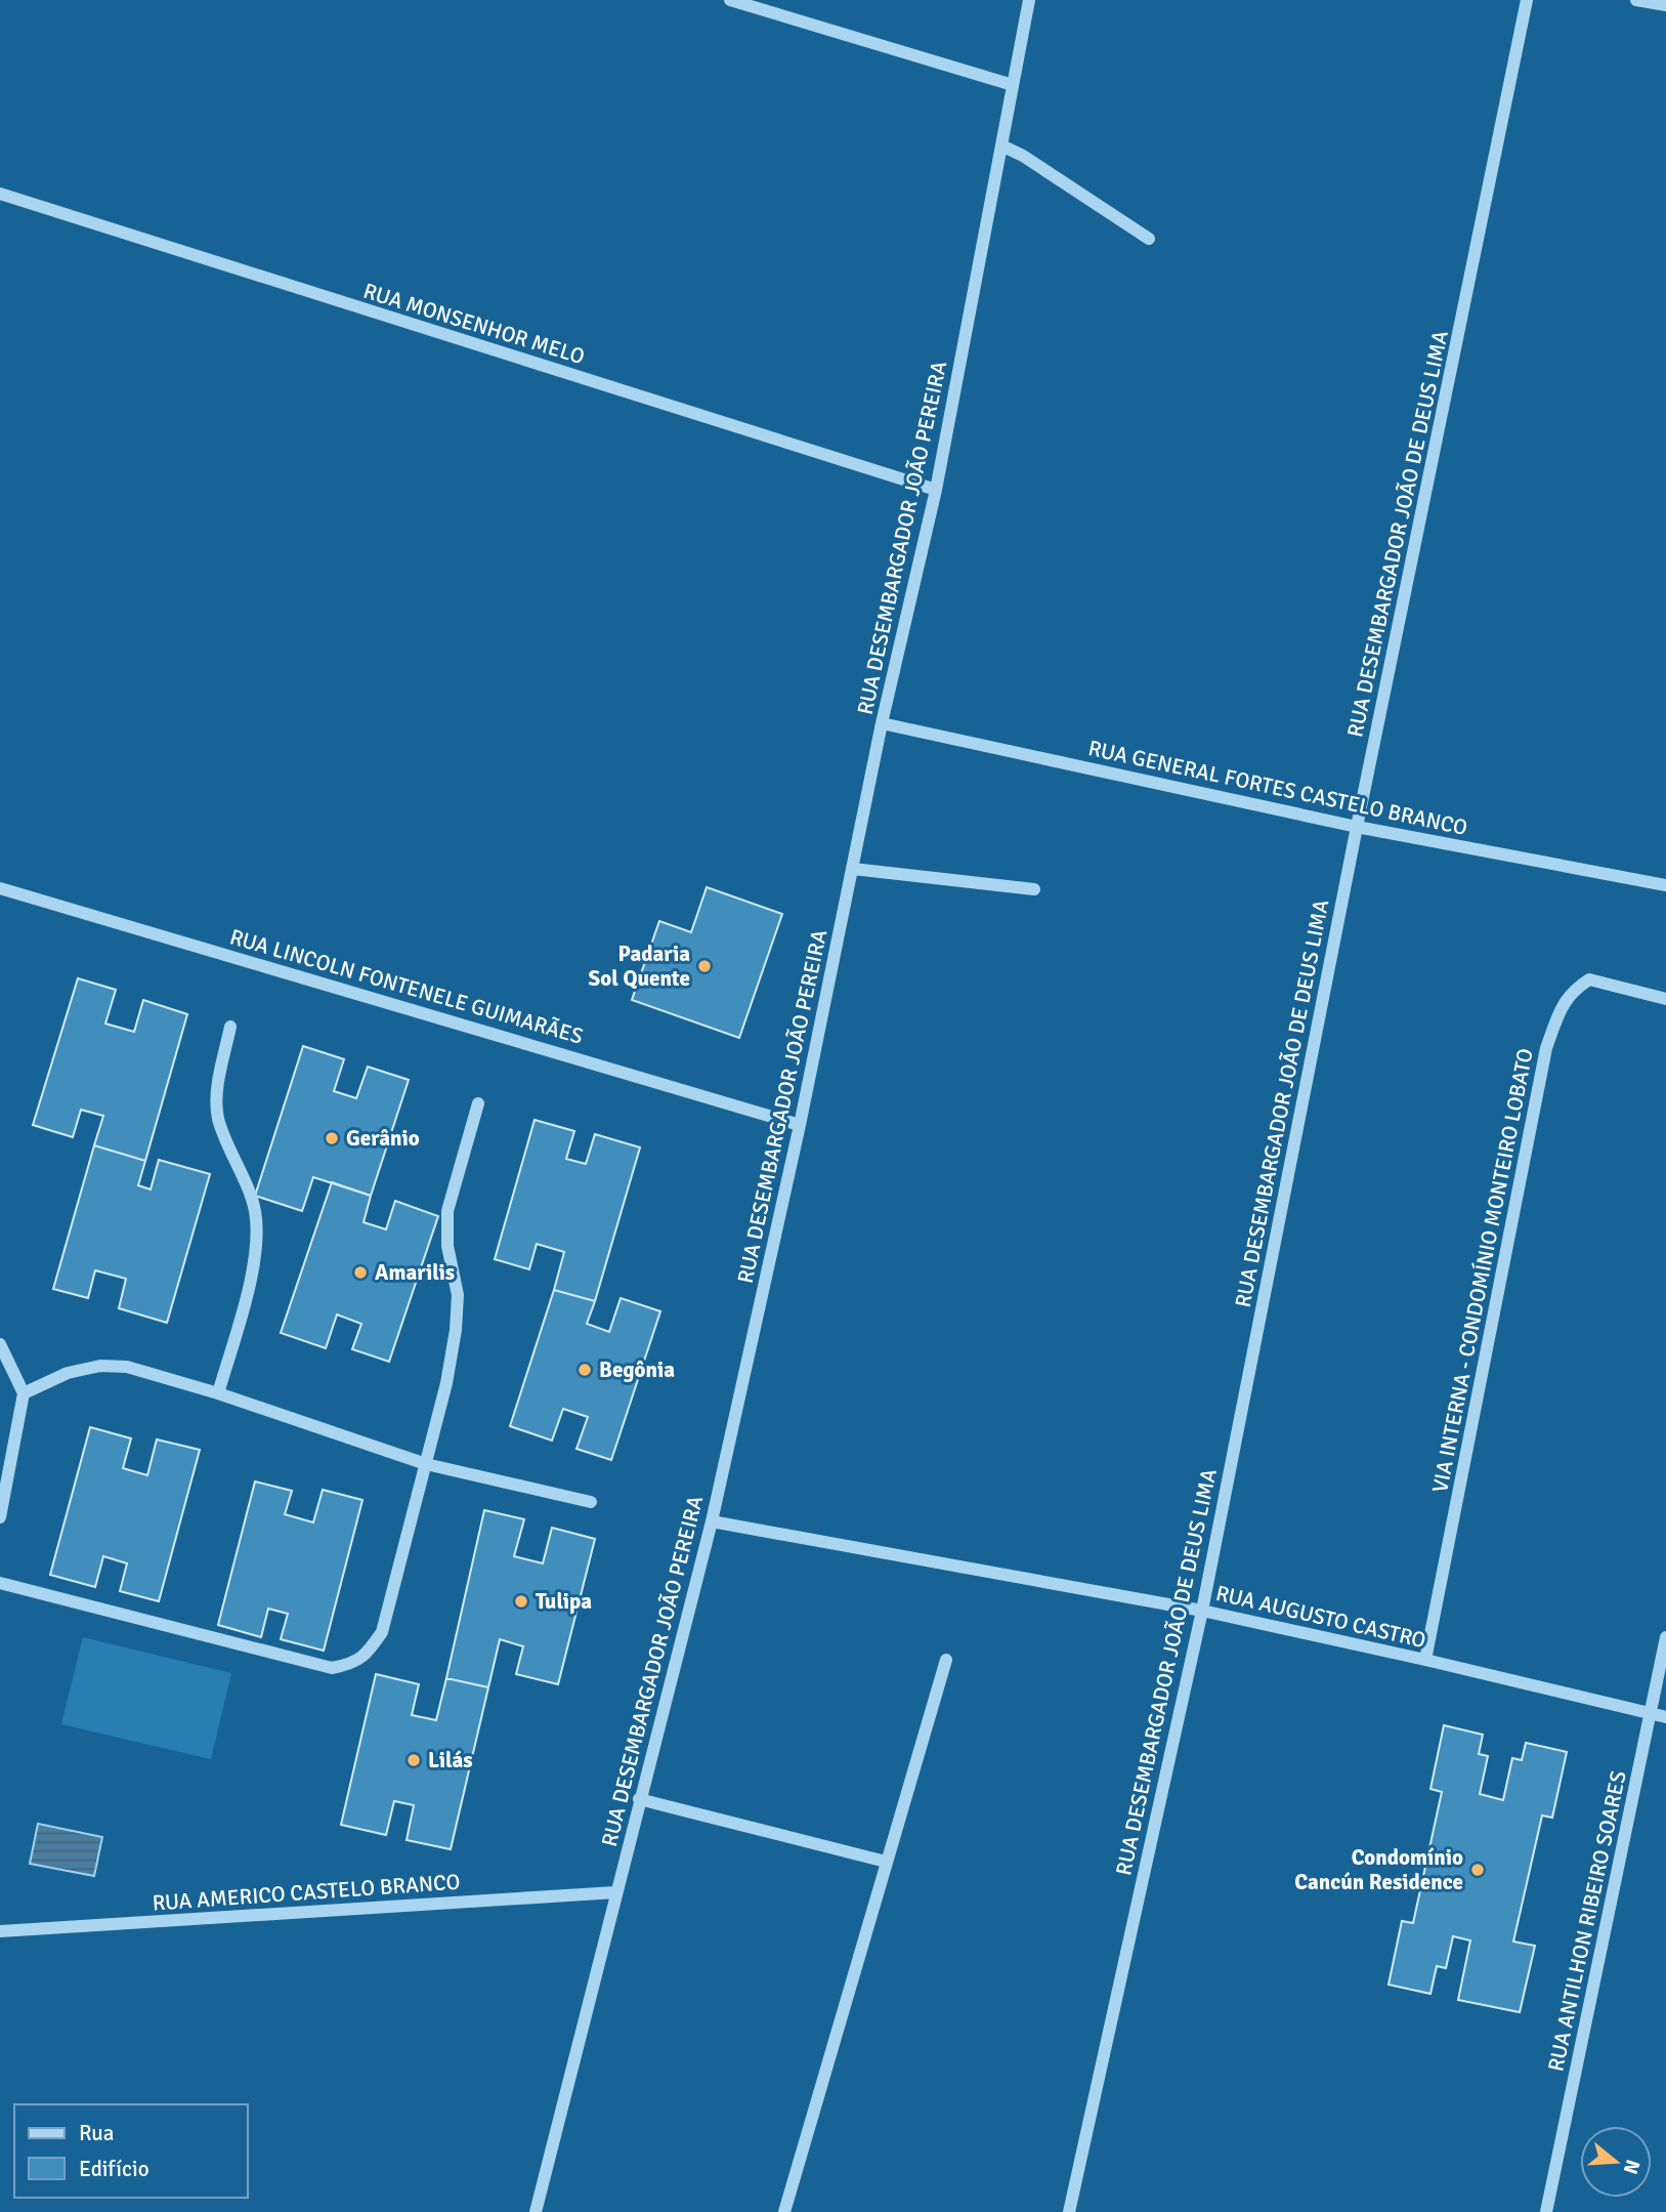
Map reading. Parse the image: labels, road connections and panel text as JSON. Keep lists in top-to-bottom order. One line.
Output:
{"streets":{"street":["RUA MONSENHOR MELO","RUA DESEMBARGADOR JOÃO DE DEUS LIMA","RUA DESEMBARGADOR JOÃO PEREIRA","RUA GENERAL FORTES CASTELO BRANCO","RUA LINCOLN FONTENELE GUIMARÃES","VIA INTERNA - CONDOMÍNIO MONTEIRO LOBATO","RUA AUGUSTO CASTRO","RUA AMERICO CASTELO BRANCO","RUA ANTILHON RIBEIRO SOARES"]},"crossings":[["RUA MONSENHOR MELO","RUA DESEMBARGADOR JOÃO PEREIRA"],["RUA DESEMBARGADOR JOÃO DE DEUS LIMA","RUA GENERAL FORTES CASTELO BRANCO"],["RUA DESEMBARGADOR JOÃO DE DEUS LIMA","RUA AUGUSTO CASTRO"],["RUA DESEMBARGADOR JOÃO PEREIRA","RUA GENERAL FORTES CASTELO BRANCO"],["RUA DESEMBARGADOR JOÃO PEREIRA","RUA LINCOLN FONTENELE GUIMARÃES"],["RUA DESEMBARGADOR JOÃO PEREIRA","RUA AUGUSTO CASTRO"],["RUA DESEMBARGADOR JOÃO PEREIRA","RUA AMERICO CASTELO BRANCO"],["VIA INTERNA - CONDOMÍNIO MONTEIRO LOBATO","RUA AUGUSTO CASTRO"],["RUA AUGUSTO CASTRO","RUA ANTILHON RIBEIRO SOARES"]],"places":["Padaria Sol Quente","Gerânio","Amarilis","Begônia","Tulipa","Lilás","Condomínio Cancún Residence"],"legend":["Rua","Edifício"],"north":"right"}
